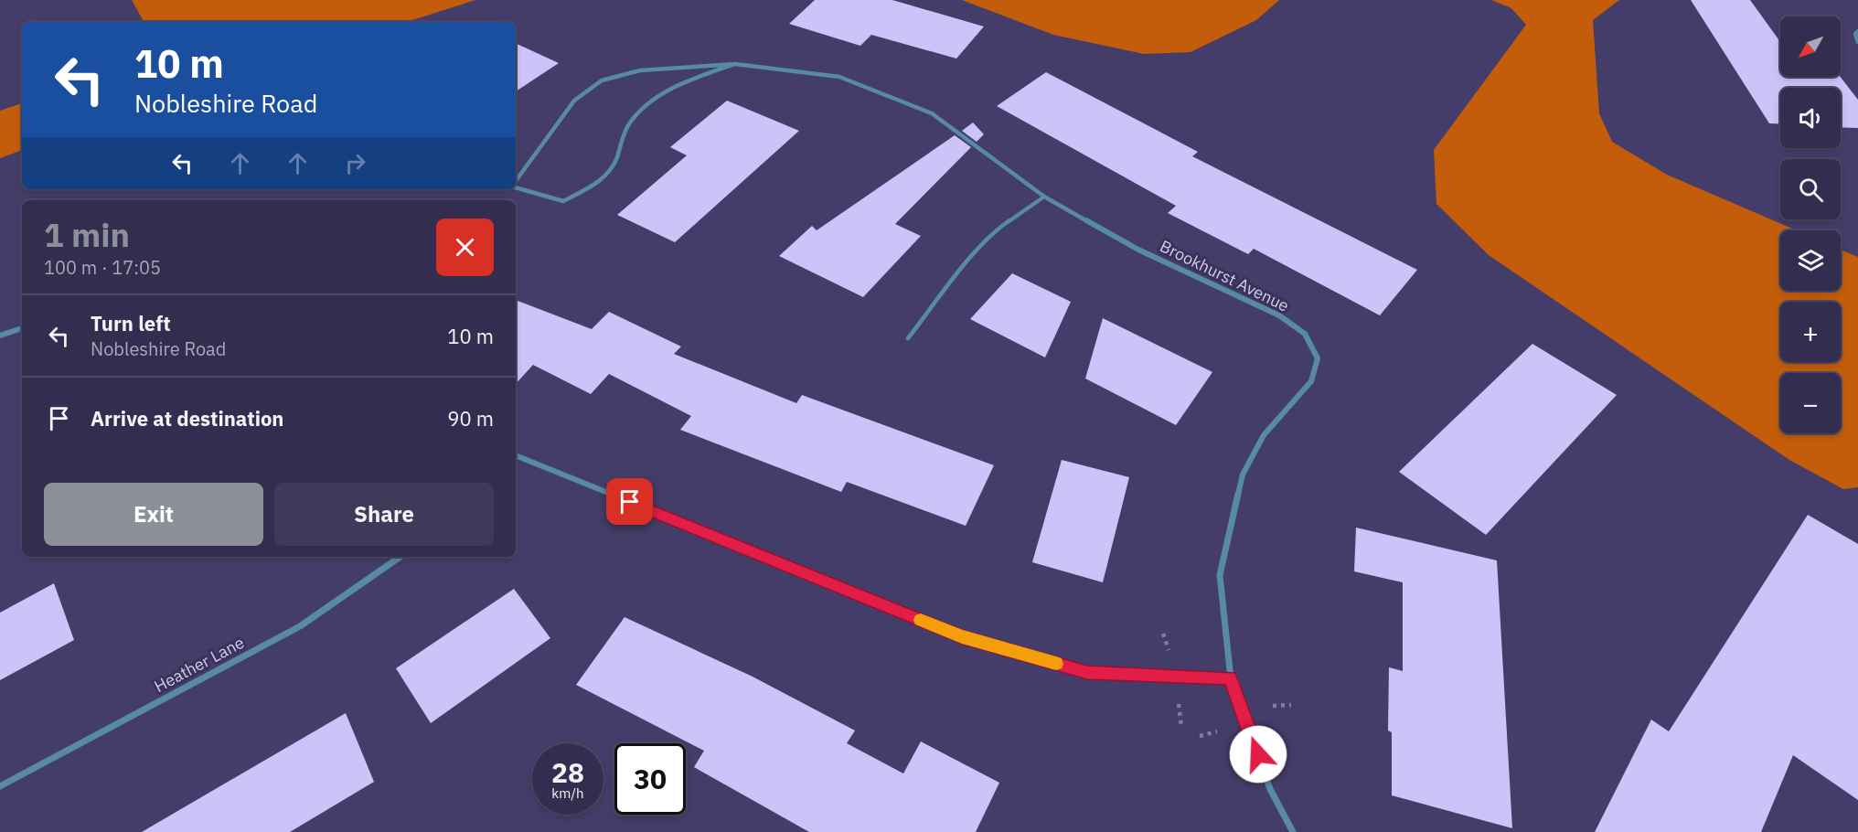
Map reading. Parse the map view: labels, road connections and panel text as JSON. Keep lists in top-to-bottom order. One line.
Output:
{"streets":{"street":["Brookhurst Avenue","Heather Lane"]},"north":"bottom left","page":{"map_buttons":["+","−"],"turn":["10 m","Nobleshire Road"],"heading":["1 min","100 m · 17:05"],"list":[{"name":"Turn left","note":"Nobleshire Road","value":"10 m"},{"name":"Arrive at destination","value":"90 m"}],"buttons":["Exit","Share"],"speed":"28 km/h","limit":"30"}}
